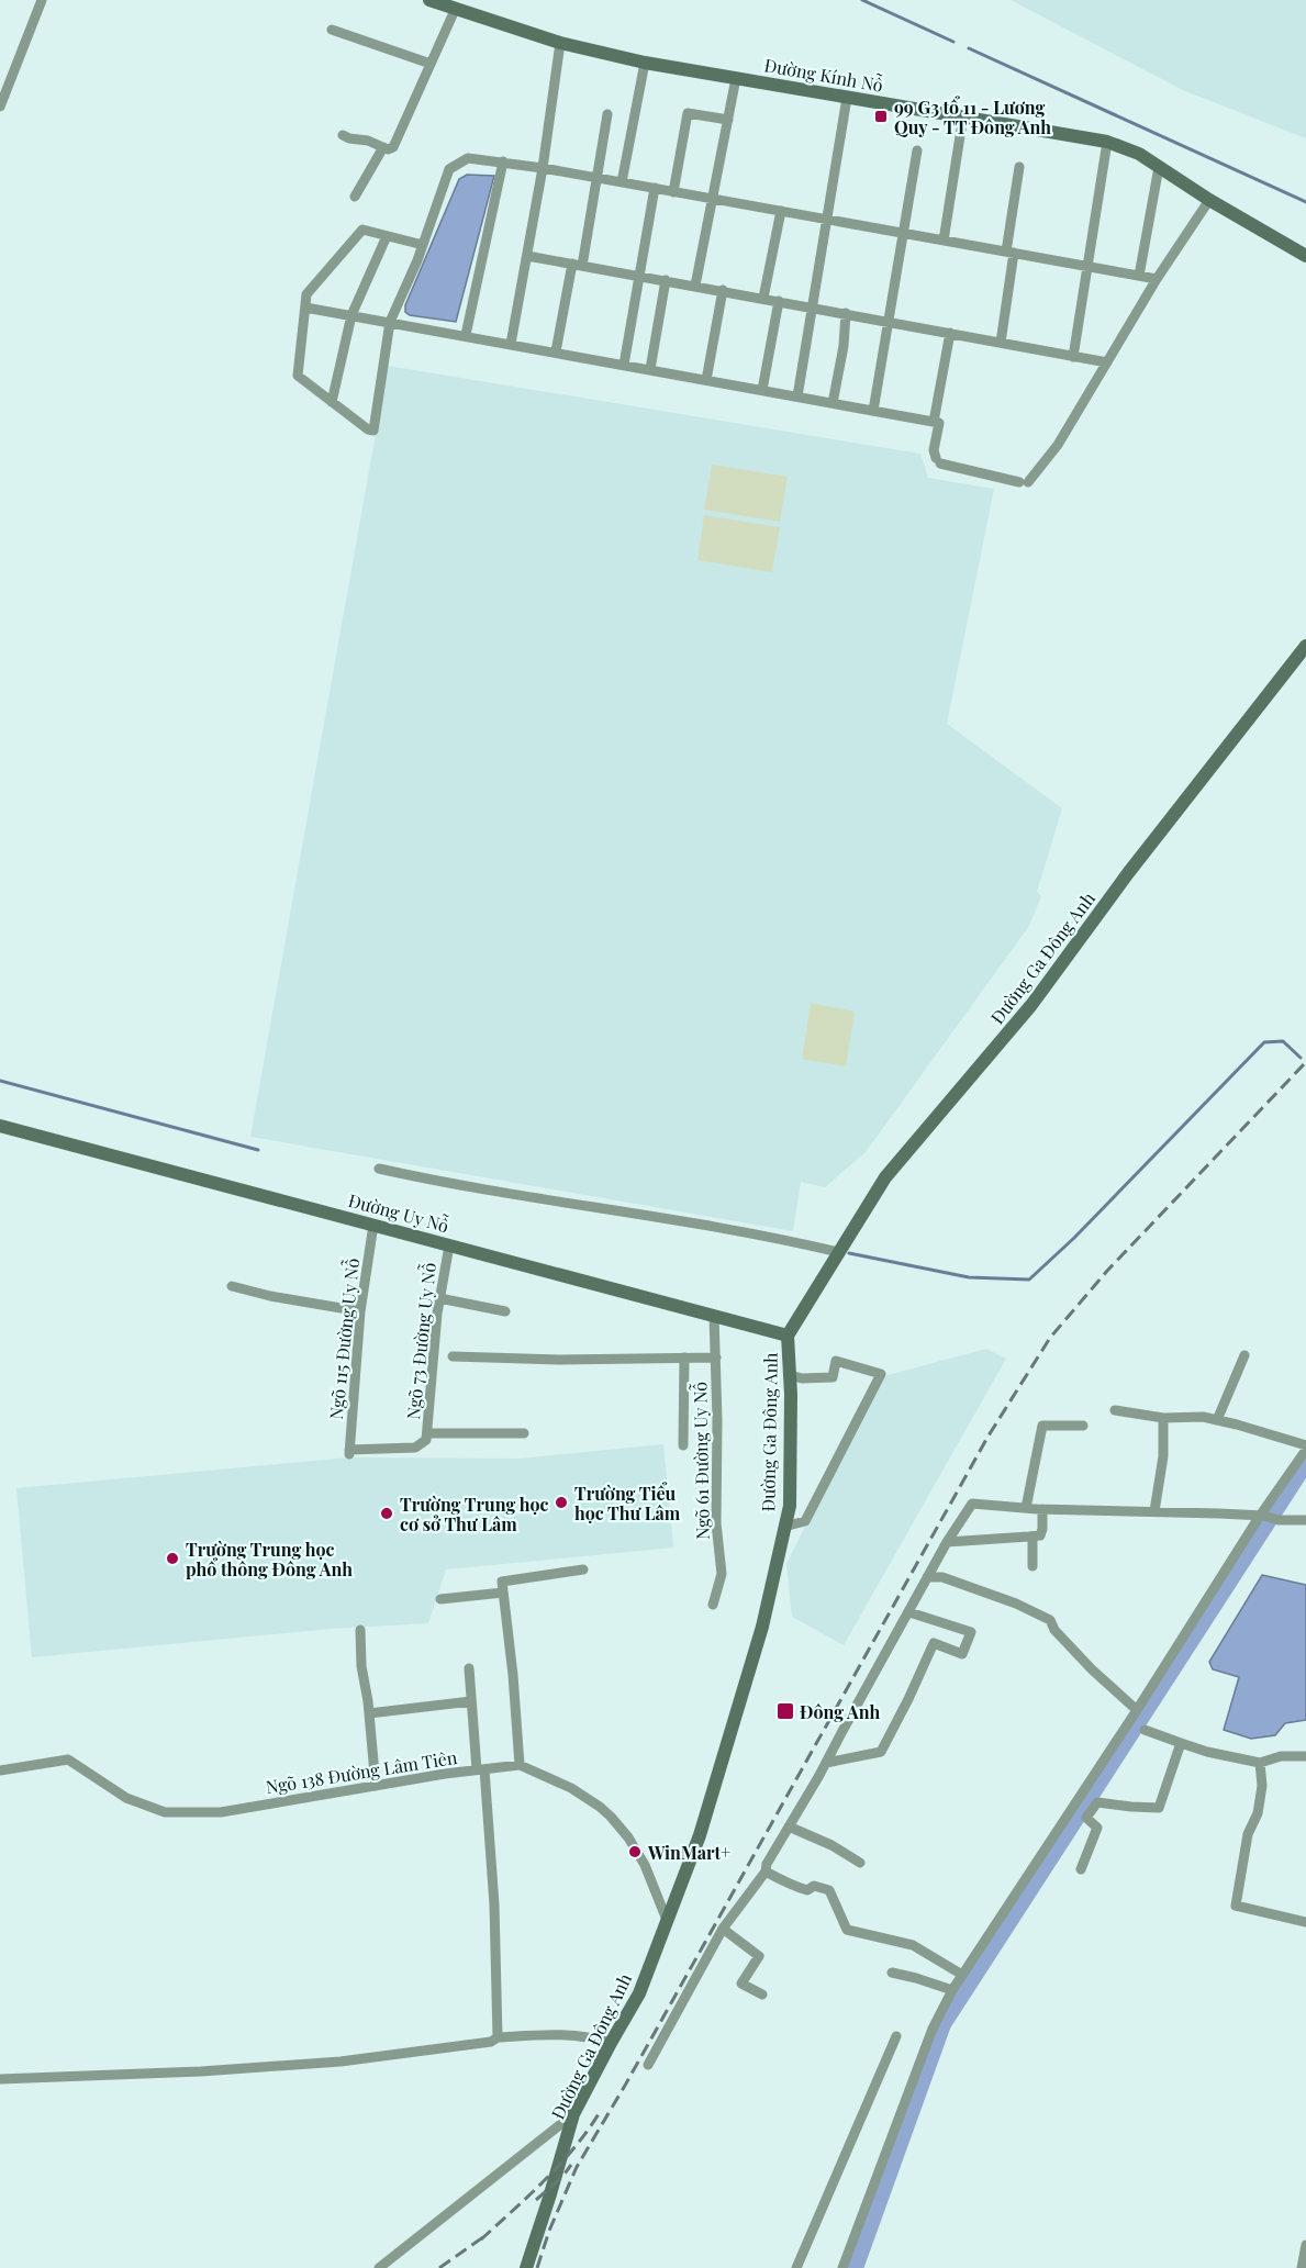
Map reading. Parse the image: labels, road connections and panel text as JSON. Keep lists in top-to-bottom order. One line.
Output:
{"streets":{"street":["Đường Kính Nỗ","Đường Ga Đông Anh","Đường Uy Nỗ","Ngõ 115 Đường Uy Nỗ","Ngõ 73 Đường Uy Nỗ","Ngõ 61 Đường Uy Nỗ","Ngõ 138 Đường Lâm Tiên"]},"crossings":[["Đường Ga Đông Anh","Đường Uy Nỗ"],["Đường Uy Nỗ","Ngõ 115 Đường Uy Nỗ"],["Đường Uy Nỗ","Ngõ 73 Đường Uy Nỗ"],["Đường Uy Nỗ","Ngõ 61 Đường Uy Nỗ"],["Ngõ 115 Đường Uy Nỗ","Ngõ 73 Đường Uy Nỗ"]],"places":{"transit":["99 G3 tổ 11 - Lương Quy - TT Đông Anh","Đông Anh"],"other":["Trường Tiểu học Thư Lâm","Trường Trung học cơ sở Thư Lâm","Trường Trung học phổ thông Đông Anh","WinMart+"]}}
